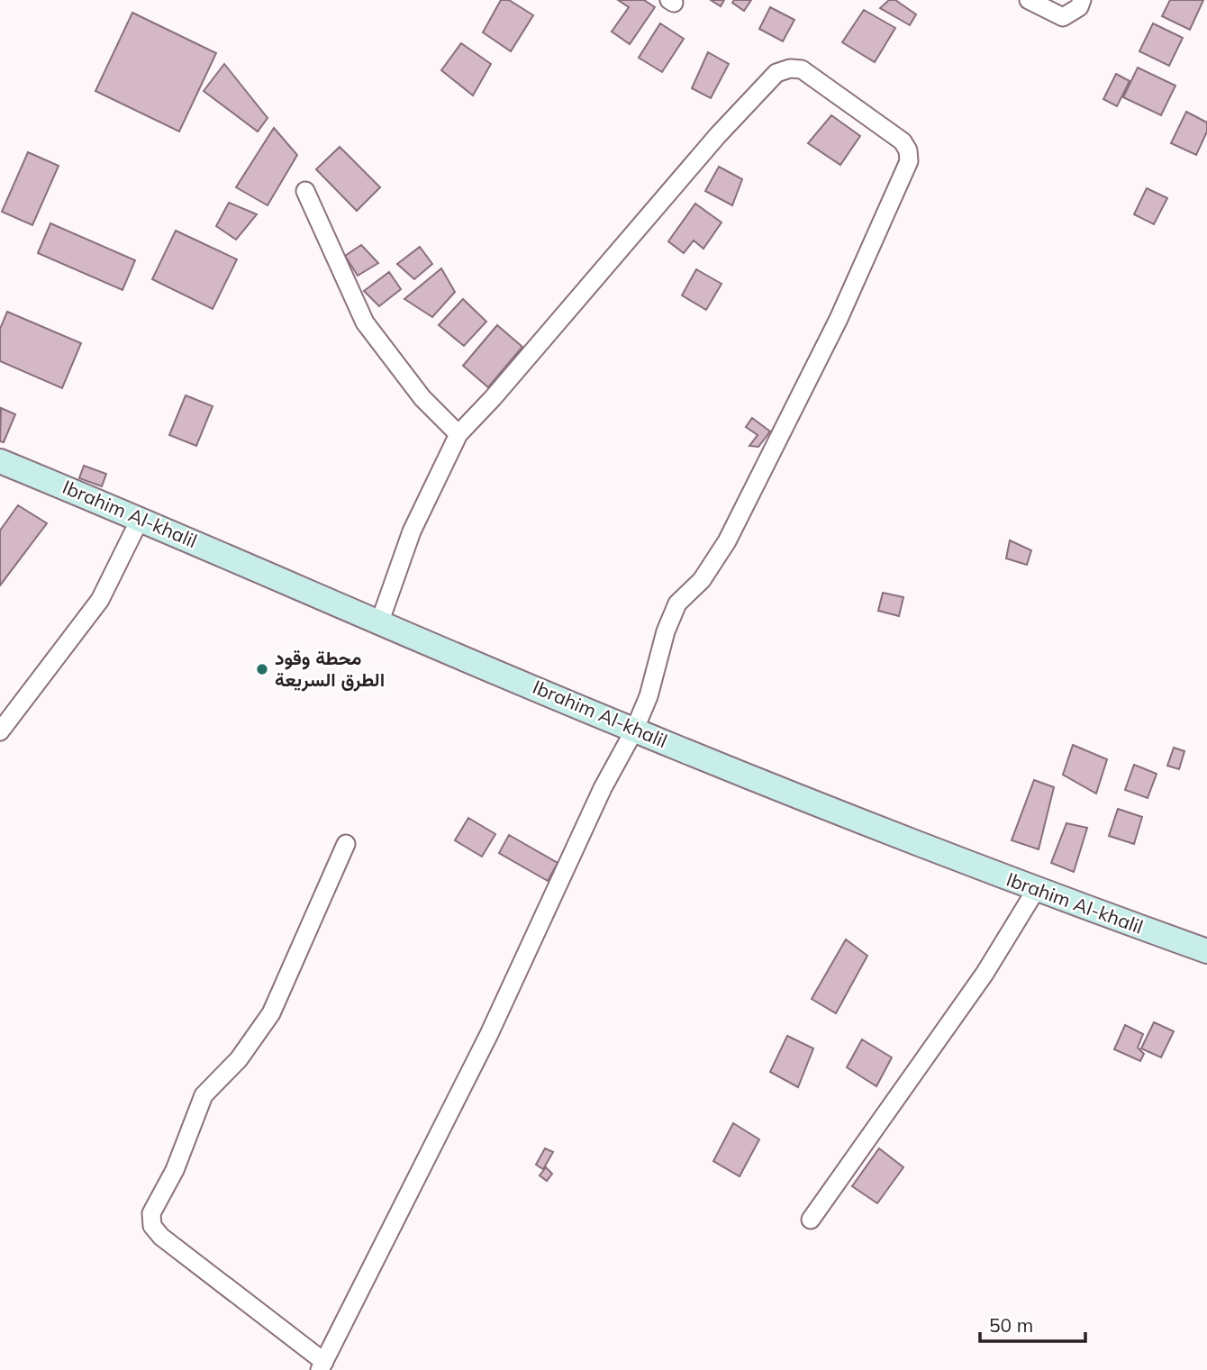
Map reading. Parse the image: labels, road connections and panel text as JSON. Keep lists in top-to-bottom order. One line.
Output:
{"streets":{"street":["Ibrahim Al-khalil"]},"places":["محطة وقود الطرق السريعة"],"scale_bar":"50 m"}
